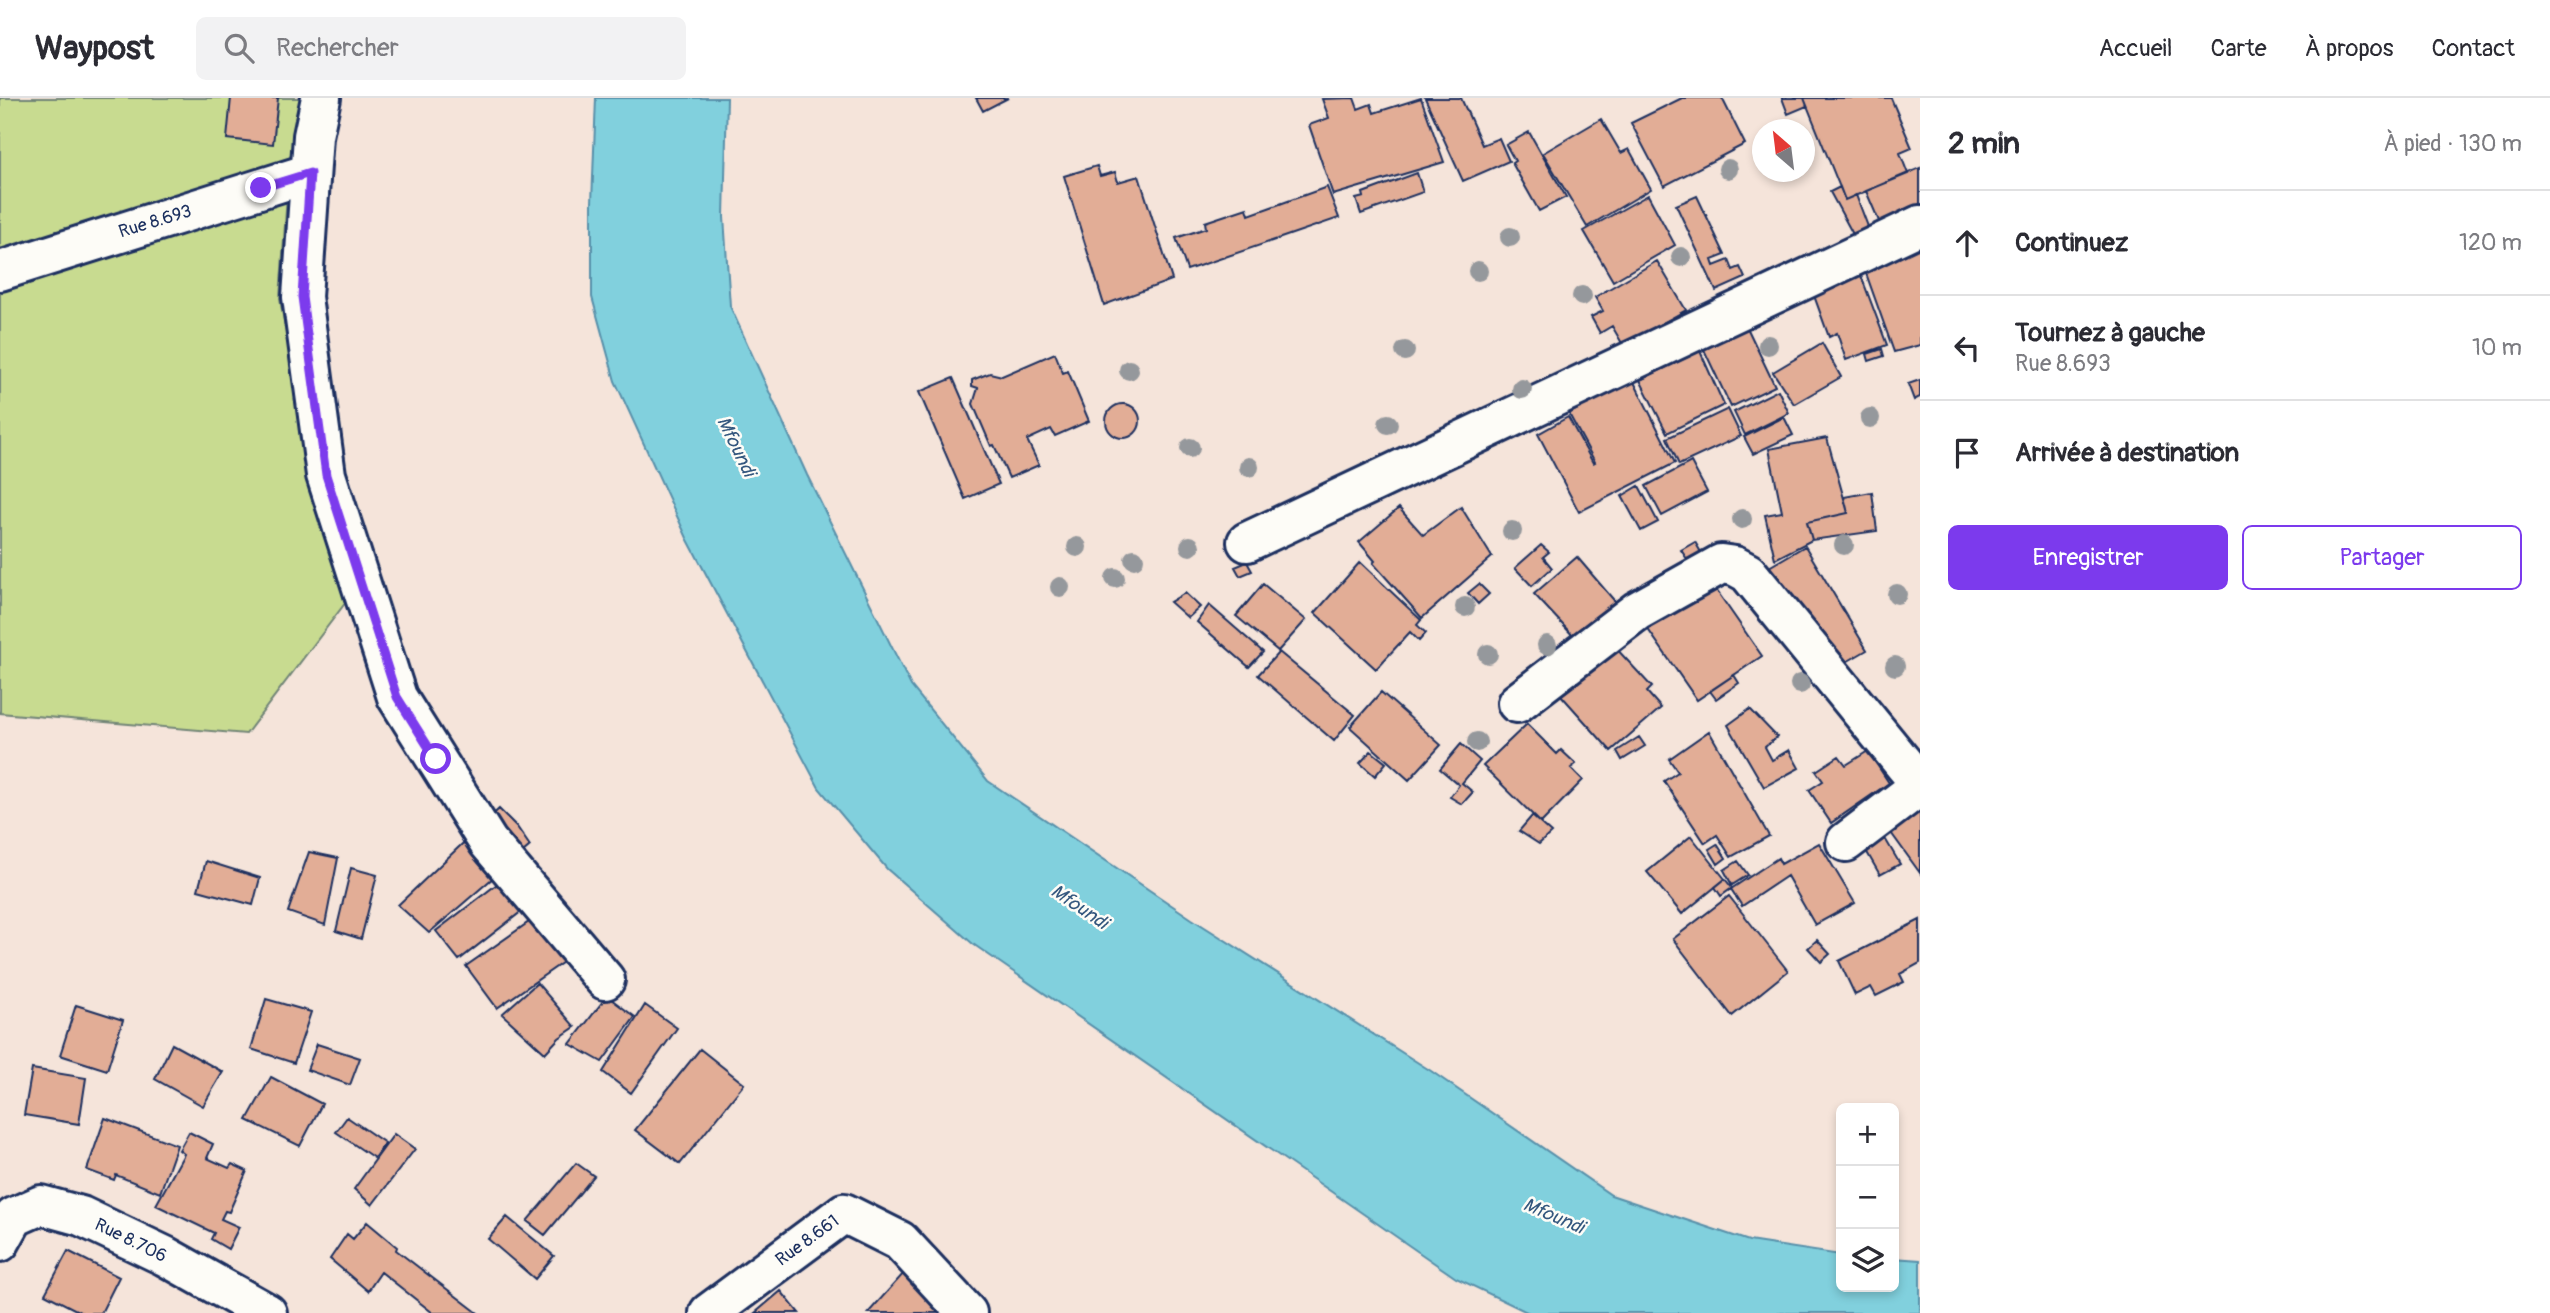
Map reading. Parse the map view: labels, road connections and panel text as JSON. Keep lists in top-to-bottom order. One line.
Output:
{"streets":{"street":["Rue 8.693","Rue 8.706","Rue 8.661"]},"water":["Mfoundi"],"north":"top left","page":{"header":"Waypost","search":"Rechercher","nav":["Accueil","Carte","À propos","Contact"],"heading":["2 min","À pied · 130 m"],"list":[["Continuez","120 m"],["Tournez à gauche","Rue 8.693","10 m"],"Arrivée à destination"],"buttons":["Enregistrer","Partager"],"map_buttons":["+","−"]}}
